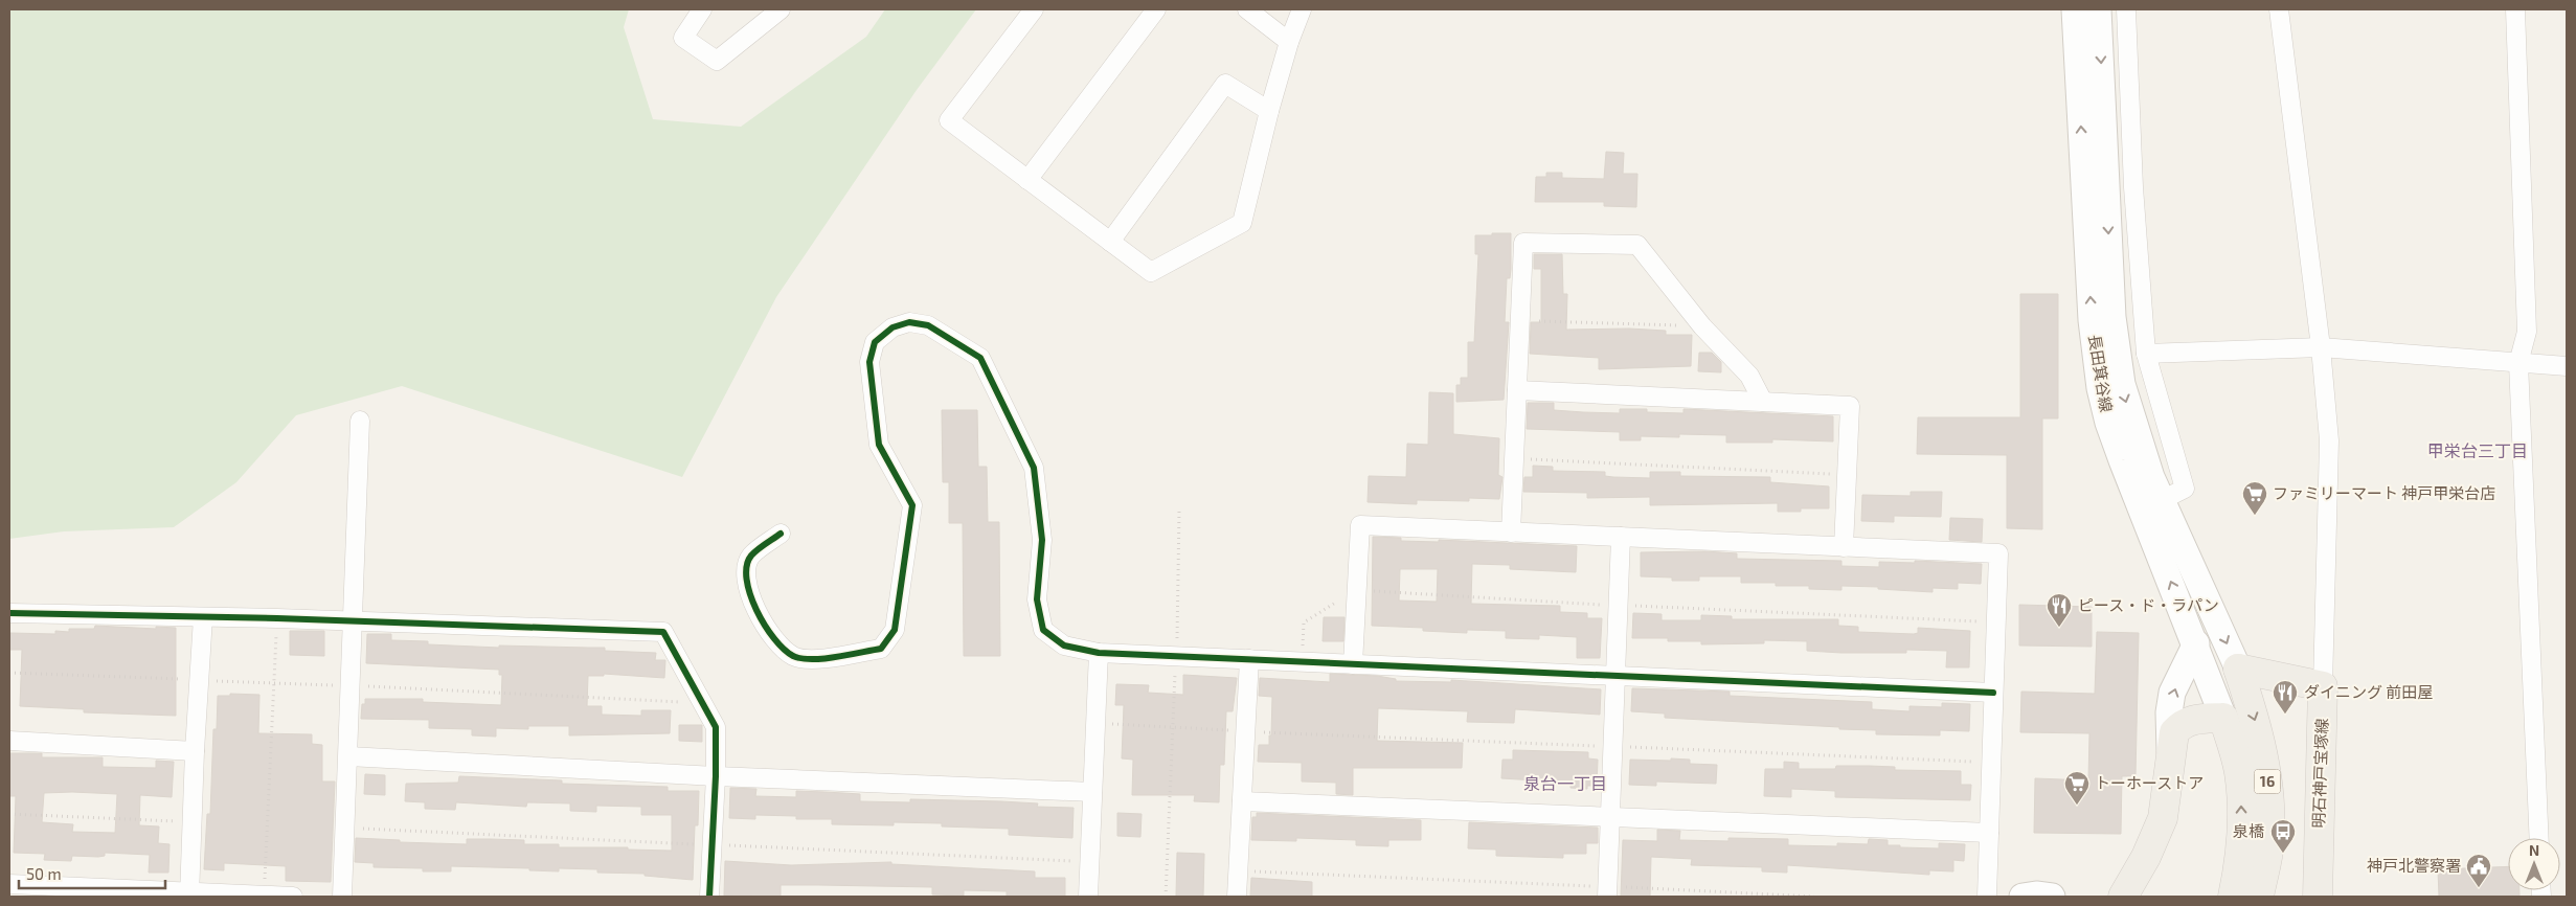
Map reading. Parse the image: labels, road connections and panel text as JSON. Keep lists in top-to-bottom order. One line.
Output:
{"streets":{"main road":["明石神戸宝塚線","16"],"street":["長田箕谷線"]},"crossings":[["長田箕谷線","16"]],"districts":["甲栄台三丁目","泉台一丁目"],"places":{"supermarket":["ファミリーマート 神戸甲栄台店","トーホーストア"],"restaurant":["ピース・ド・ラパン","ダイニング 前田屋"],"bus stop":["泉橋"],"public building":["神戸北警察署"]},"scale_bar":"50 m","north":"top"}
